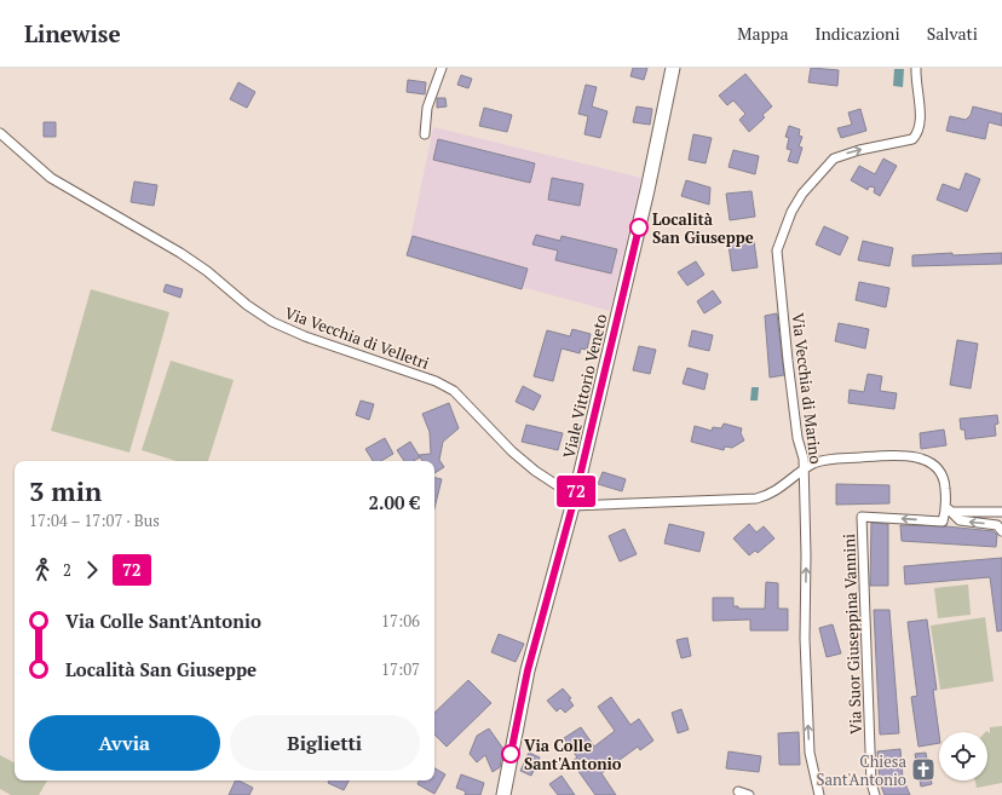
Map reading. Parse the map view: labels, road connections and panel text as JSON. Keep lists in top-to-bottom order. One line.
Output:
{"streets":{"main road":["Viale Vittorio Veneto"],"street":["Via Vecchia di Velletri","Via Vecchia di Marino","Via Suor Giuseppina Vannini"]},"crossings":[["Via Vecchia di Velletri","Viale Vittorio Veneto"]],"one_way":["Via Vecchia di Marino"],"places":{"other":["Località San Giuseppe","Via Colle Sant'Antonio"],"church":["Chiesa Sant'Antonio"]},"lines":["bus line 72"],"page":{"header":"Linewise","nav":["Mappa","Indicazioni","Salvati"],"on_map":"72","heading":["3 min","17:04 – 17:07 · Bus","2.00 €"],"legs":["2","72"],"list":[{"name":"Via Colle Sant'Antonio","value":"17:06"},{"name":"Località San Giuseppe","value":"17:07"}],"buttons":["Avvia","Biglietti"]}}
